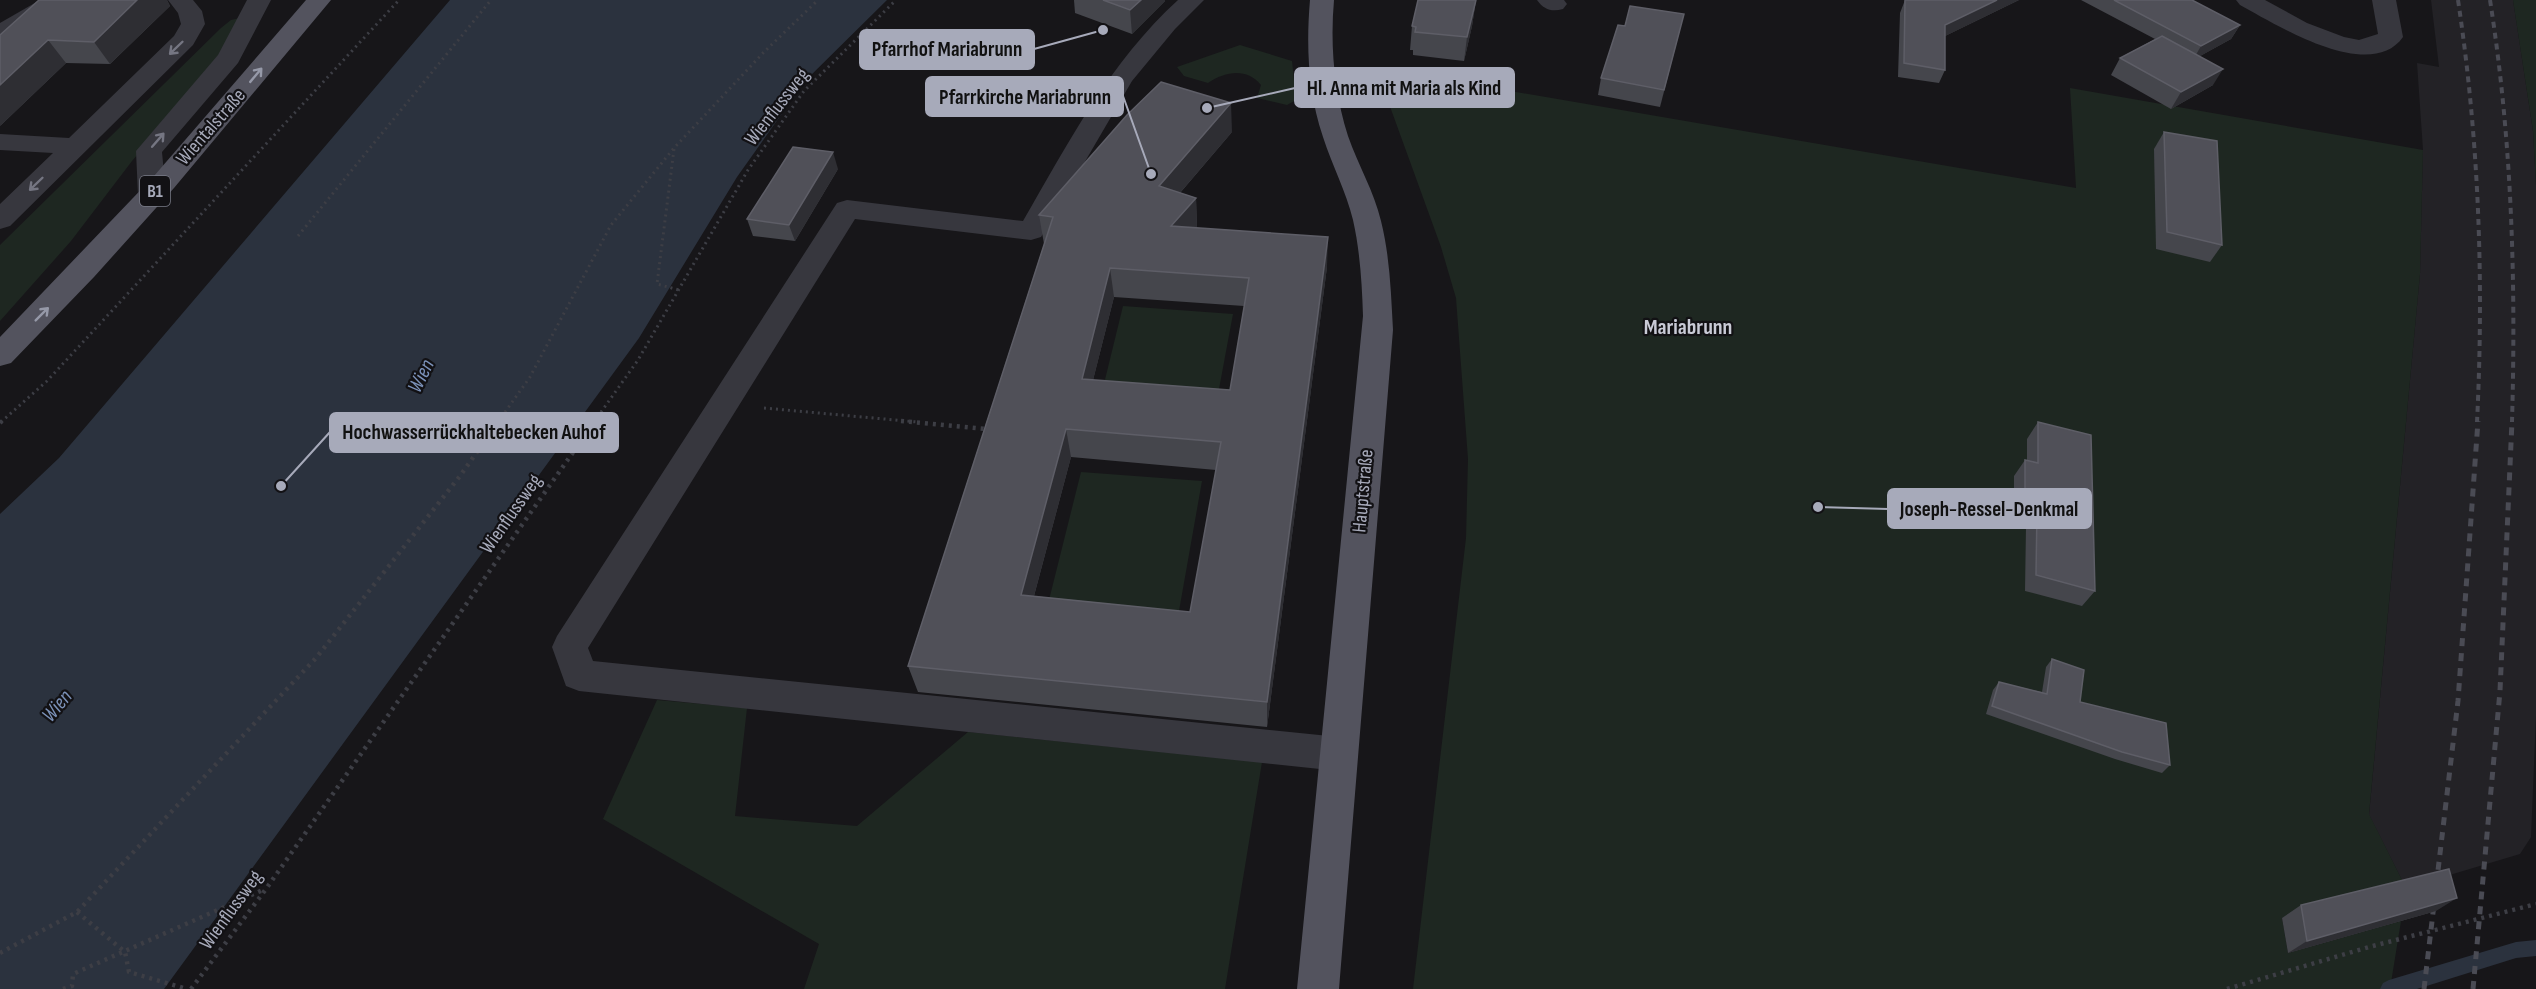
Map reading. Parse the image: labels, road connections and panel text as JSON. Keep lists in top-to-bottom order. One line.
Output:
{"streets":{"main road":["Wientalstraße","B1","Hauptstraße"],"path":["Wienflussweg"]},"one_way":["Wientalstraße"],"districts":["Mariabrunn"],"water":["Wien"],"places":["Pfarrhof Mariabrunn","Hl. Anna mit Maria als Kind","Pfarrkirche Mariabrunn","Hochwasserrückhaltebecken Auhof","Joseph-Ressel-Denkmal"]}
